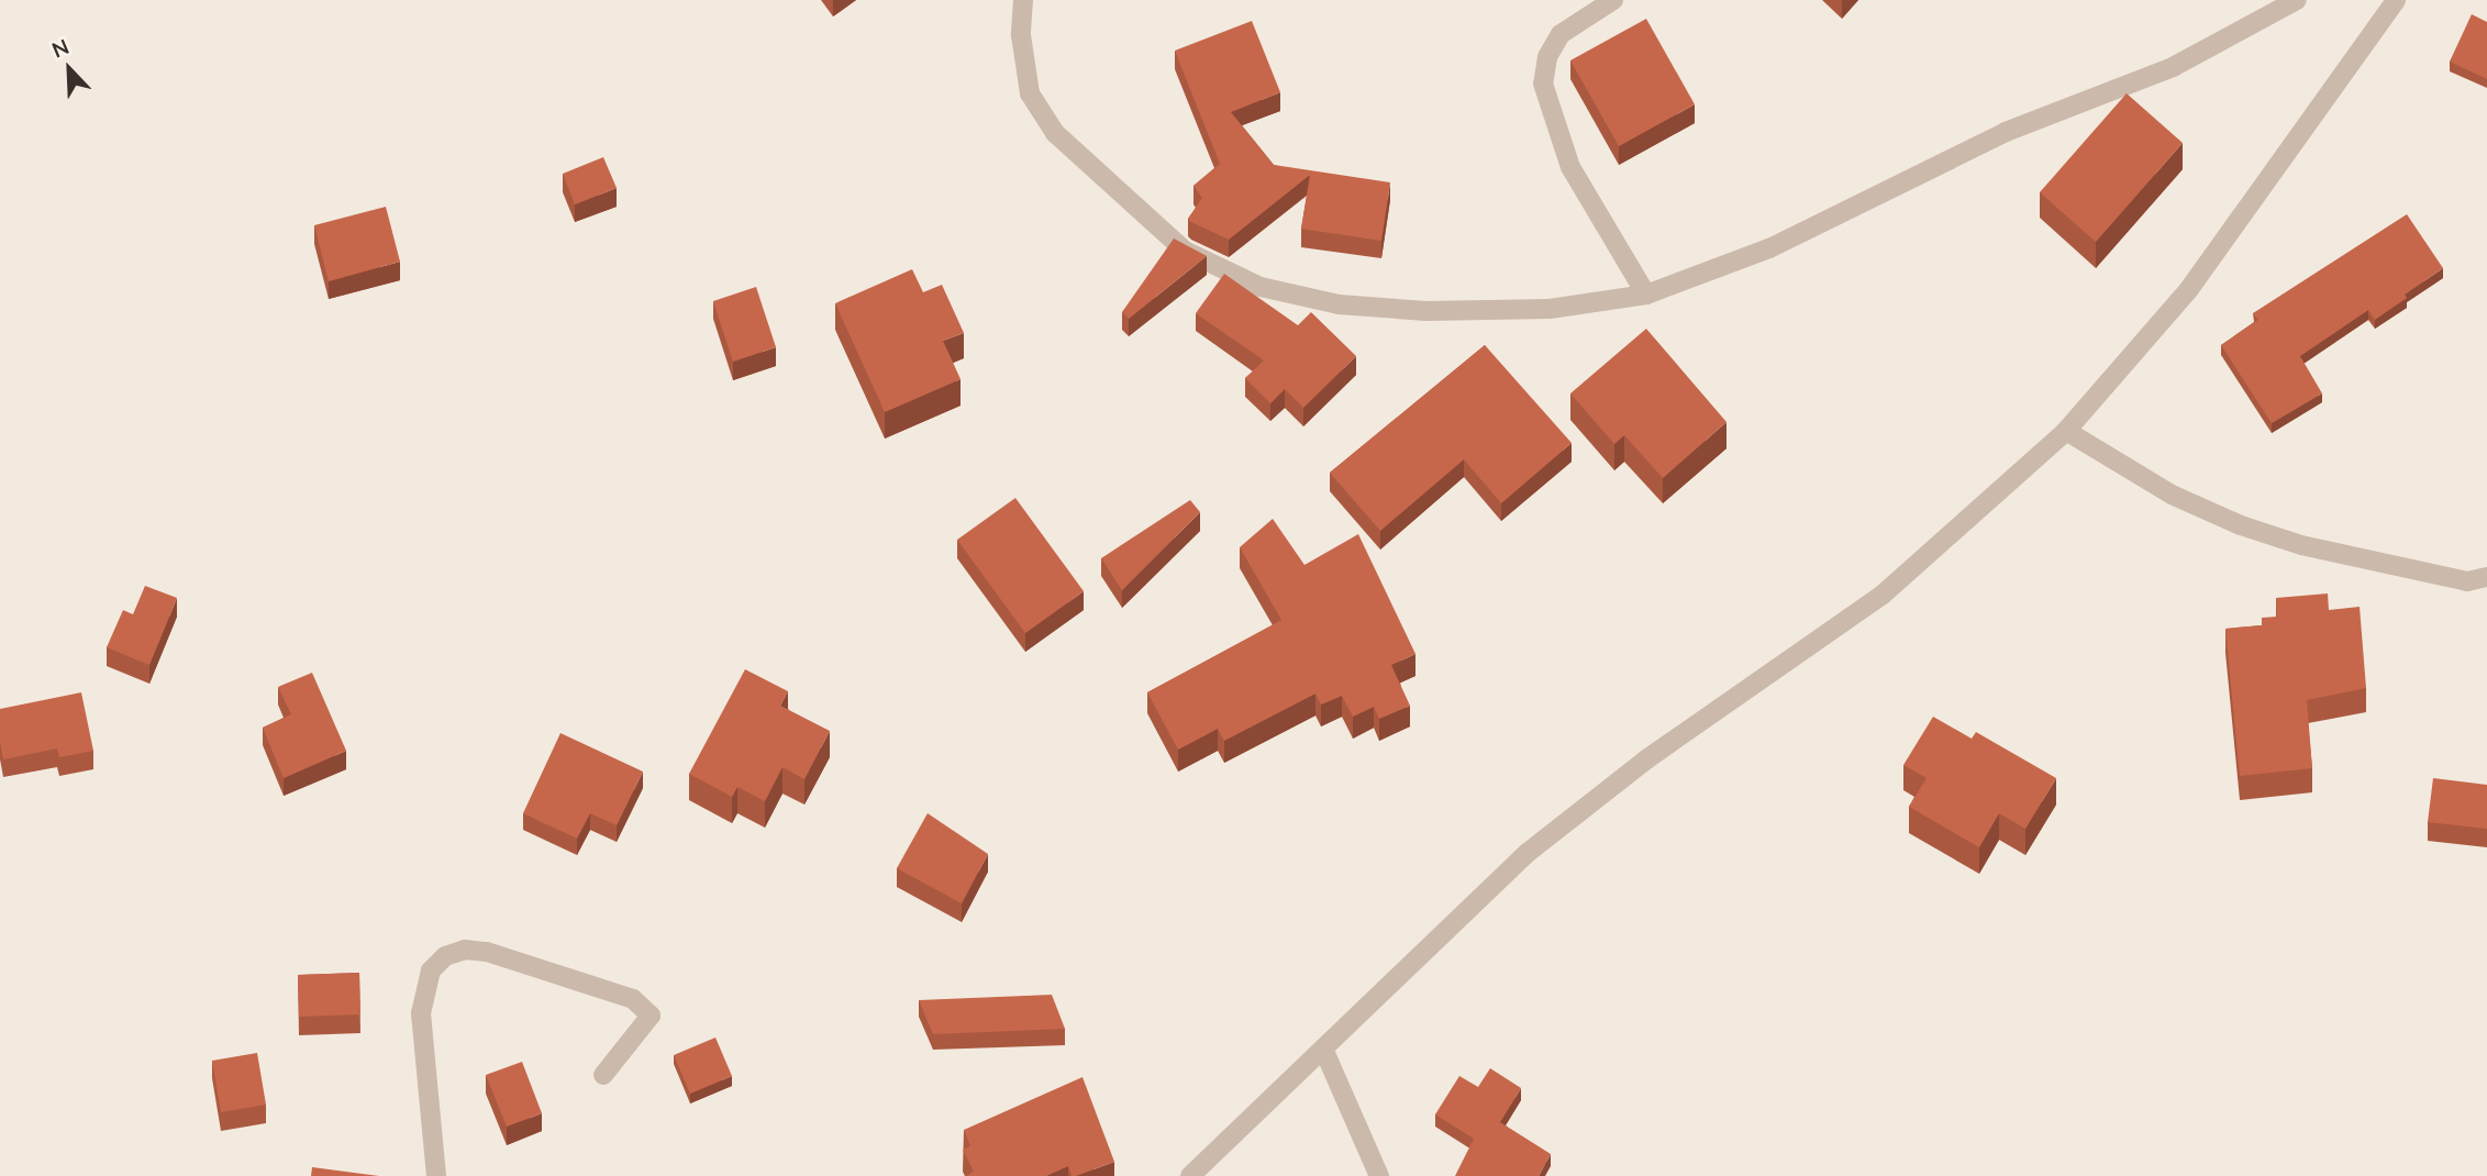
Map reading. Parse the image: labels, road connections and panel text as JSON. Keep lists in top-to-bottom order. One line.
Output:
{"north":"top left"}
